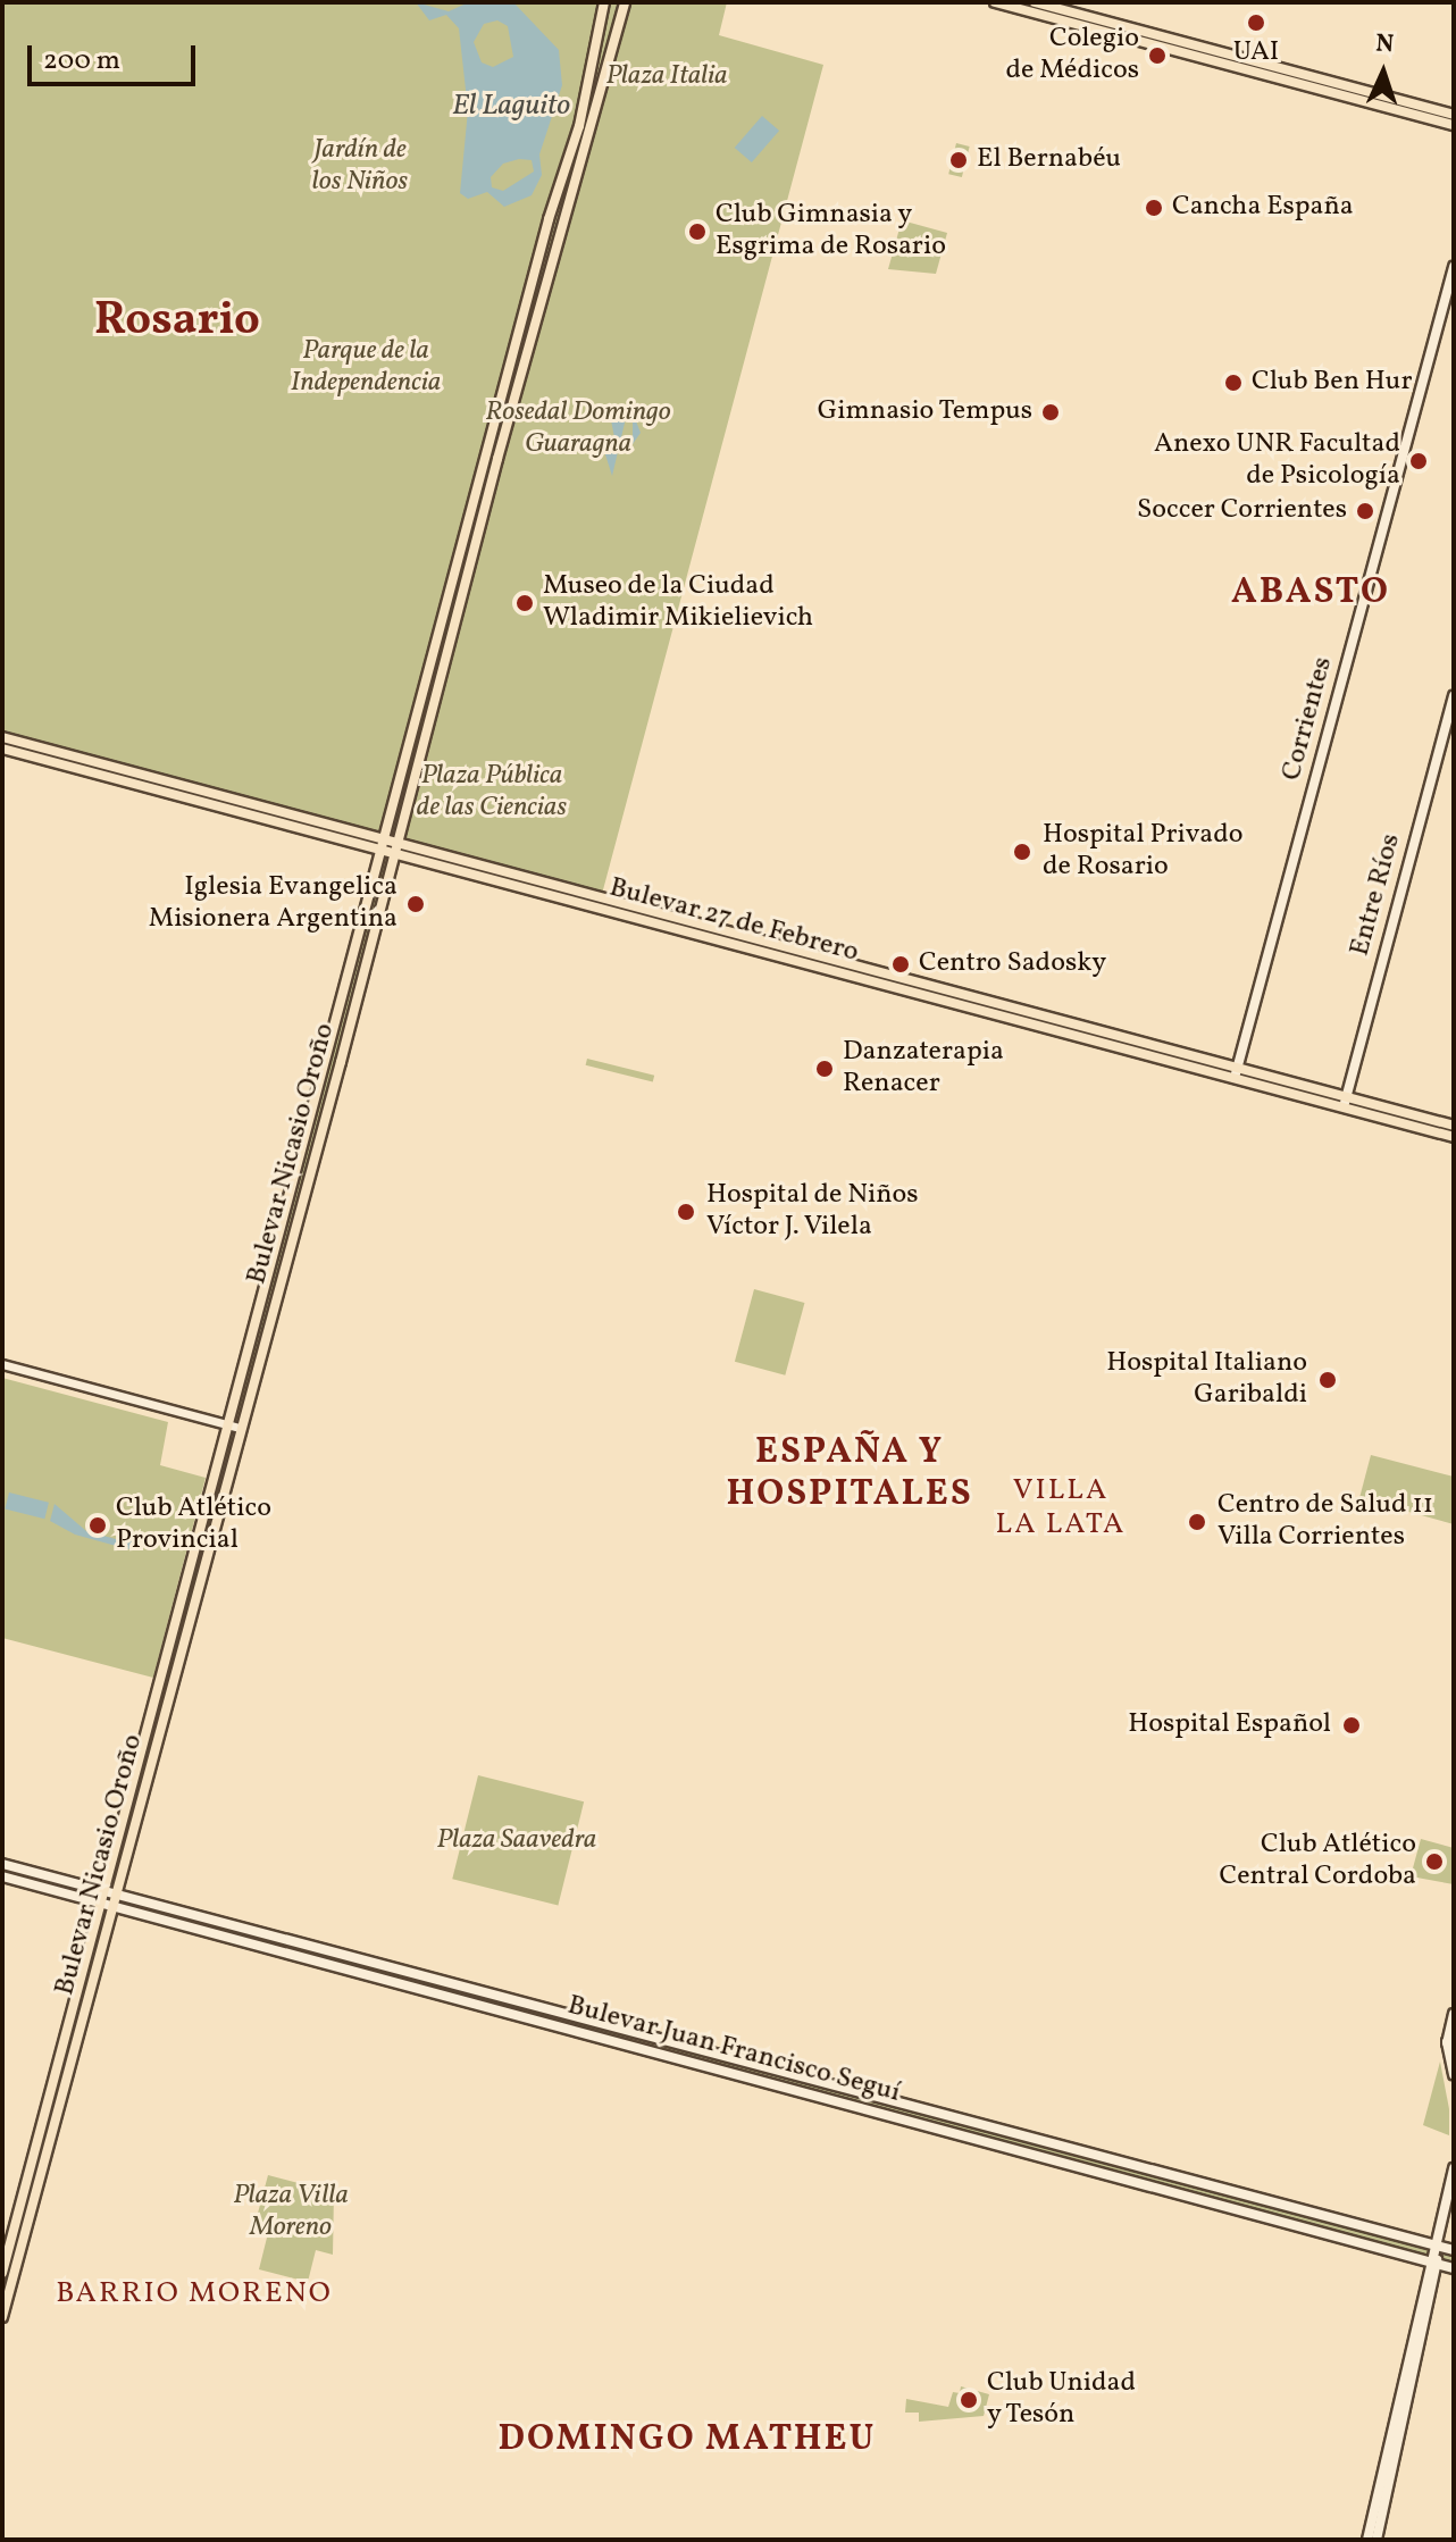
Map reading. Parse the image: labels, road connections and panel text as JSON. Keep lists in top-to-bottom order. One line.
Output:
{"streets":{"main road":["Corrientes","Entre Ríos","Bulevar 27 de Febrero","Bulevar Nicasio Oroño","Bulevar Juan Francisco Seguí"]},"crossings":[["Corrientes","Bulevar 27 de Febrero"],["Entre Ríos","Bulevar 27 de Febrero"],["Bulevar 27 de Febrero","Bulevar Nicasio Oroño"],["Bulevar Nicasio Oroño","Bulevar Juan Francisco Seguí"]],"districts":["Rosario","ABASTO","ESPAÑA Y HOSPITALES","VILLA LA LATA","BARRIO MORENO","DOMINGO MATHEU"],"water":["El Laguito"],"parks":["Plaza Italia","Jardín de los Niños","Parque de la Independencia","Rosedal Domingo Guaragna","Plaza Pública de las Ciencias","Plaza Saavedra","Plaza Villa Moreno"],"places":["UAI","Colegio de Médicos","El Bernabéu","Cancha España","Club Gimnasia y Esgrima de Rosario","Club Ben Hur","Gimnasio Tempus","Anexo UNR Facultad de Psicología","Soccer Corrientes","Museo de la Ciudad Wladimir Mikielievich","Hospital Privado de Rosario","Iglesia Evangelica Misionera Argentina","Centro Sadosky","Danzaterapia Renacer","Hospital de Niños Víctor J. Vilela","Hospital Italiano Garibaldi","Centro de Salud 11 Villa Corrientes","Club Atlético Provincial","Hospital Español","Club Atlético Central Cordoba","Club Unidad y Tesón"],"scale_bar":"200 m","north":"top"}
